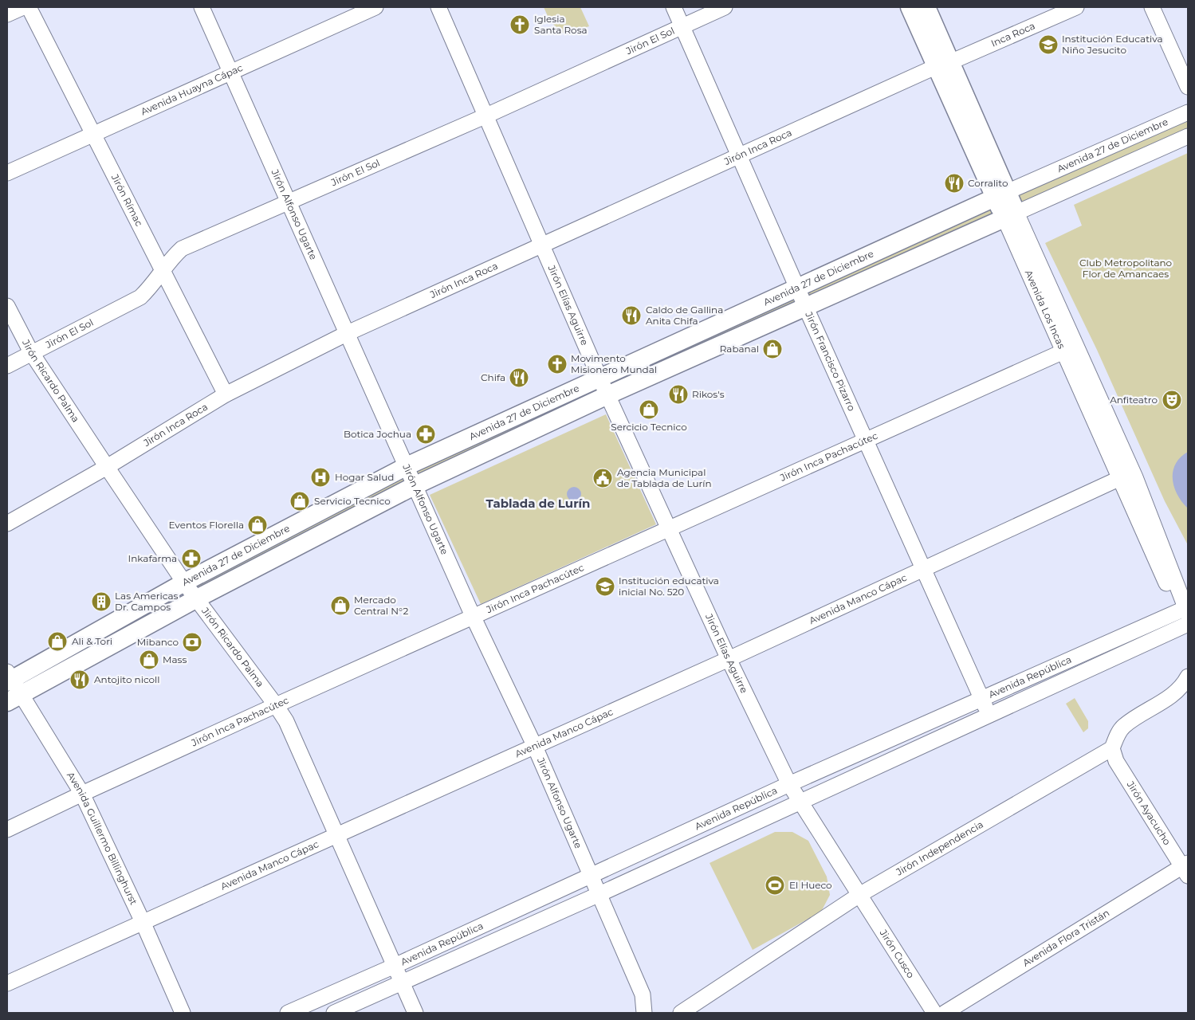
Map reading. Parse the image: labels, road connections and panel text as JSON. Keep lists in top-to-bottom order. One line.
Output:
{"streets":{"street":["Inca Roca","Jirón El Sol","Avenida Huayna Cápac","Avenida 27 de Diciembre","Jirón Inca Roca","Jirón Rímac","Jirón Alfonso Ugarte","Jirón Elías Aguirre","Avenida Los Incas","Jirón Francisco Pizarro","Jirón Ricardo Palma","Jirón Inca Pachacútec","Avenida Manco Cápac","Avenida República","Jirón Ayacucho","Avenida Guillermo Billinghurst","Jirón Independencia","Avenida Flora Tristán","Jirón Cusco"]},"crossings":[["Inca Roca","Jirón Inca Roca"],["Inca Roca","Avenida Los Incas"],["Jirón El Sol","Jirón Rímac"],["Jirón El Sol","Jirón Alfonso Ugarte"],["Jirón El Sol","Jirón Elías Aguirre"],["Jirón El Sol","Jirón Francisco Pizarro"],["Jirón El Sol","Jirón Ricardo Palma"],["Avenida Huayna Cápac","Jirón Rímac"],["Avenida Huayna Cápac","Jirón Alfonso Ugarte"],["Avenida 27 de Diciembre","Jirón Alfonso Ugarte"],["Avenida 27 de Diciembre","Jirón Elías Aguirre"],["Avenida 27 de Diciembre","Avenida Los Incas"],["Avenida 27 de Diciembre","Jirón Francisco Pizarro"],["Avenida 27 de Diciembre","Jirón Ricardo Palma"],["Avenida 27 de Diciembre","Avenida Guillermo Billinghurst"],["Jirón Inca Roca","Jirón Rímac"],["Jirón Inca Roca","Jirón Alfonso Ugarte"],["Jirón Inca Roca","Jirón Elías Aguirre"],["Jirón Inca Roca","Avenida Los Incas"],["Jirón Inca Roca","Jirón Francisco Pizarro"],["Jirón Inca Roca","Jirón Ricardo Palma"],["Jirón Alfonso Ugarte","Jirón Inca Pachacútec"],["Jirón Alfonso Ugarte","Avenida Manco Cápac"],["Jirón Alfonso Ugarte","Avenida República"],["Jirón Elías Aguirre","Jirón Inca Pachacútec"],["Jirón Elías Aguirre","Avenida Manco Cápac"],["Jirón Elías Aguirre","Avenida República"],["Jirón Elías Aguirre","Jirón Independencia"],["Jirón Elías Aguirre","Jirón Cusco"],["Avenida Los Incas","Jirón Inca Pachacútec"],["Avenida Los Incas","Avenida Manco Cápac"],["Avenida Los Incas","Avenida República"],["Jirón Francisco Pizarro","Jirón Inca Pachacútec"],["Jirón Francisco Pizarro","Avenida Manco Cápac"],["Jirón Francisco Pizarro","Avenida República"],["Jirón Ricardo Palma","Jirón Inca Pachacútec"],["Jirón Ricardo Palma","Avenida Manco Cápac"],["Jirón Ricardo Palma","Avenida República"],["Jirón Inca Pachacútec","Avenida Guillermo Billinghurst"],["Avenida Manco Cápac","Avenida Guillermo Billinghurst"],["Jirón Ayacucho","Jirón Independencia"],["Jirón Ayacucho","Avenida Flora Tristán"],["Jirón Independencia","Jirón Cusco"]],"districts":["Tablada de Lurín"],"parks":["Club Metropolitano Flor de Amancaes"],"places":{"church":["Iglesia Santa Rosa","Movimento Misionero Mundal"],"school or university":["Institución Educativa Niño Jesucito","Institución educativa inicial No. 520"],"restaurant":["Corralito","Caldo de Gallina Anita Chifa","Chifa","Rikos's","Antojito nicoll"],"shop":["Rabanal","Sercicio Tecnico","Servicio Tecnico","Eventos Florella","Mercado Central N°2","Ali & Tori","Mass"],"theatre":["Anfiteatro"],"pharmacy":["Botica Jochua","Inkafarma"],"hospital":["Hogar Salud"],"public building":["Agencia Municipal de Tablada de Lurín"],"building":["Las Americas Dr. Campos"],"bank":["Mibanco"],"sports":["El Hueco"]}}
